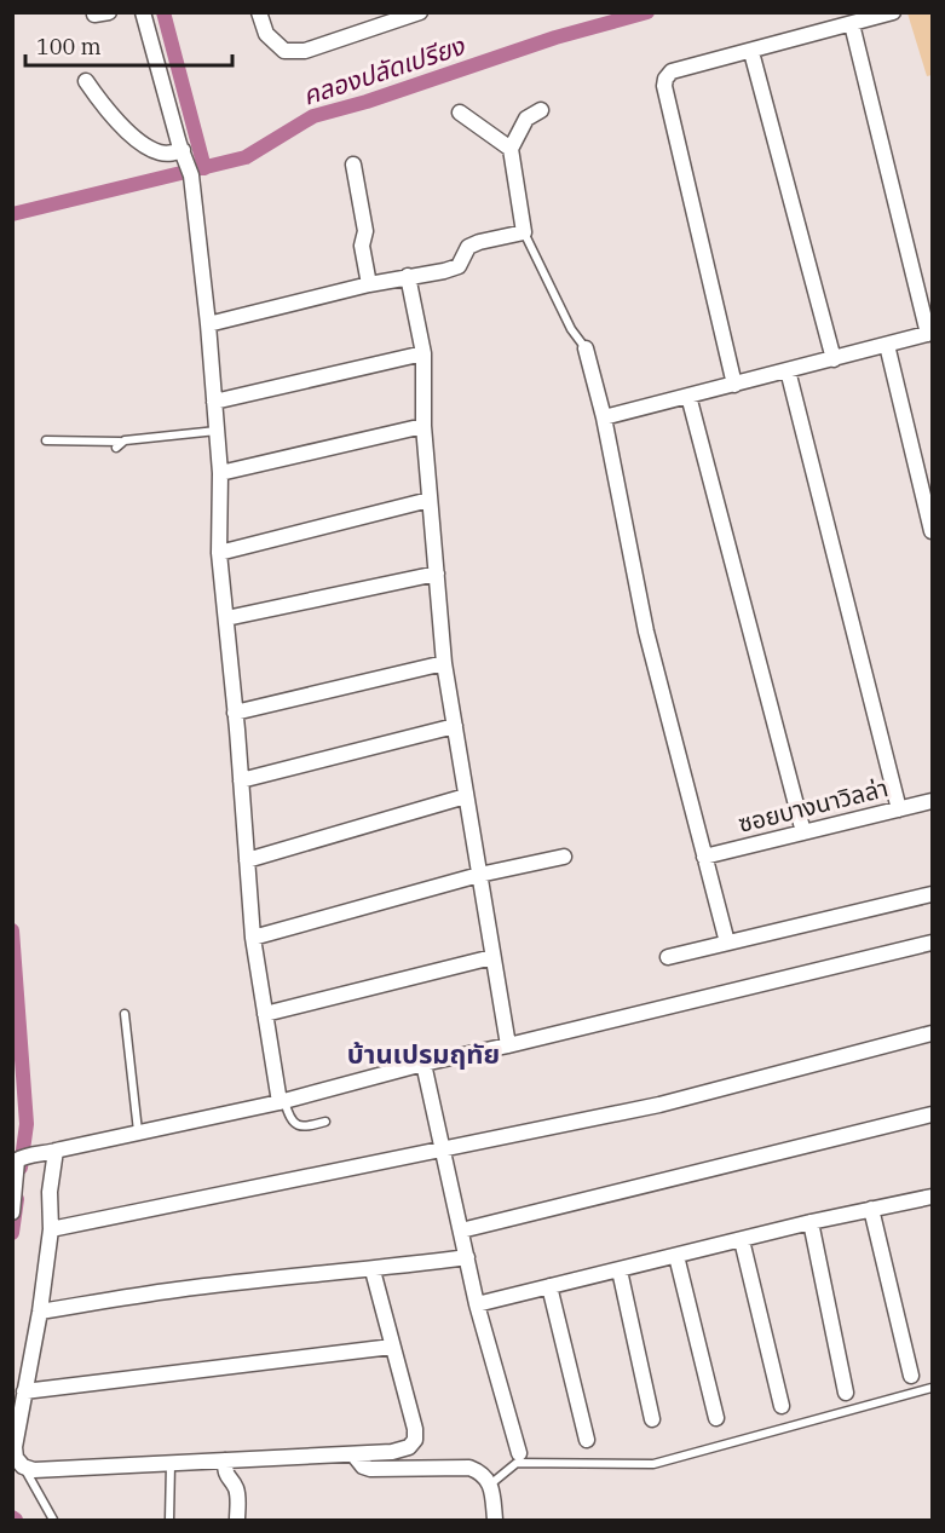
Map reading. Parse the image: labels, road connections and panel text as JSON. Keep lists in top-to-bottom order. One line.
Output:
{"streets":{"street":["ซอยบางนาวิลล่า"]},"districts":["บ้านเปรมฤทัย"],"water":["คลองปลัดเปรียง"],"scale_bar":"100 m"}
